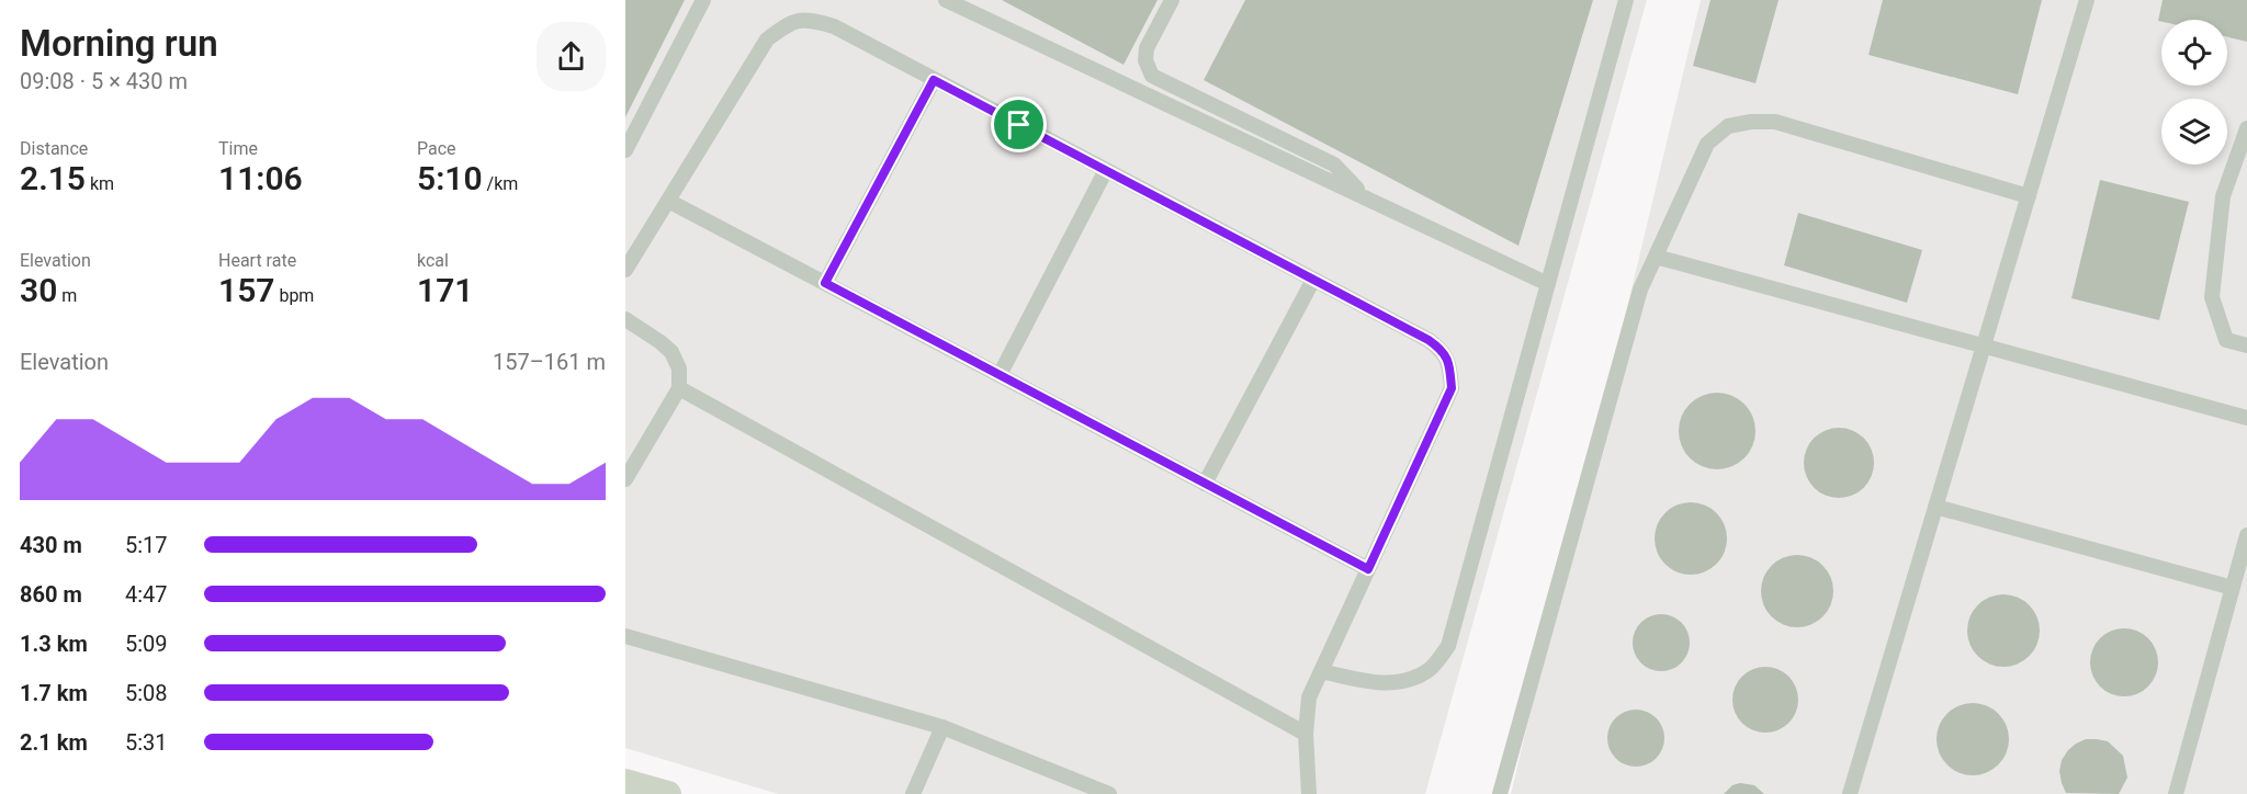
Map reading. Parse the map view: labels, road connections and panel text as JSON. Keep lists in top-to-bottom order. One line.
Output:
{"page":{"heading":["Morning run","09:08 · 5 × 430 m"],"stats":[["Distance","2.15 km"],["Time","11:06"],["Pace","5:10 /km"],["Elevation","30 m"],["Heart rate","157 bpm"],["kcal","171"]],"chart":["Elevation","157–161 m"],"list":[{"name":"430 m","note":"5:17"},{"name":"860 m","note":"4:47"},{"name":"1.3 km","note":"5:09"},{"name":"1.7 km","note":"5:08"},{"name":"2.1 km","note":"5:31"}]}}
